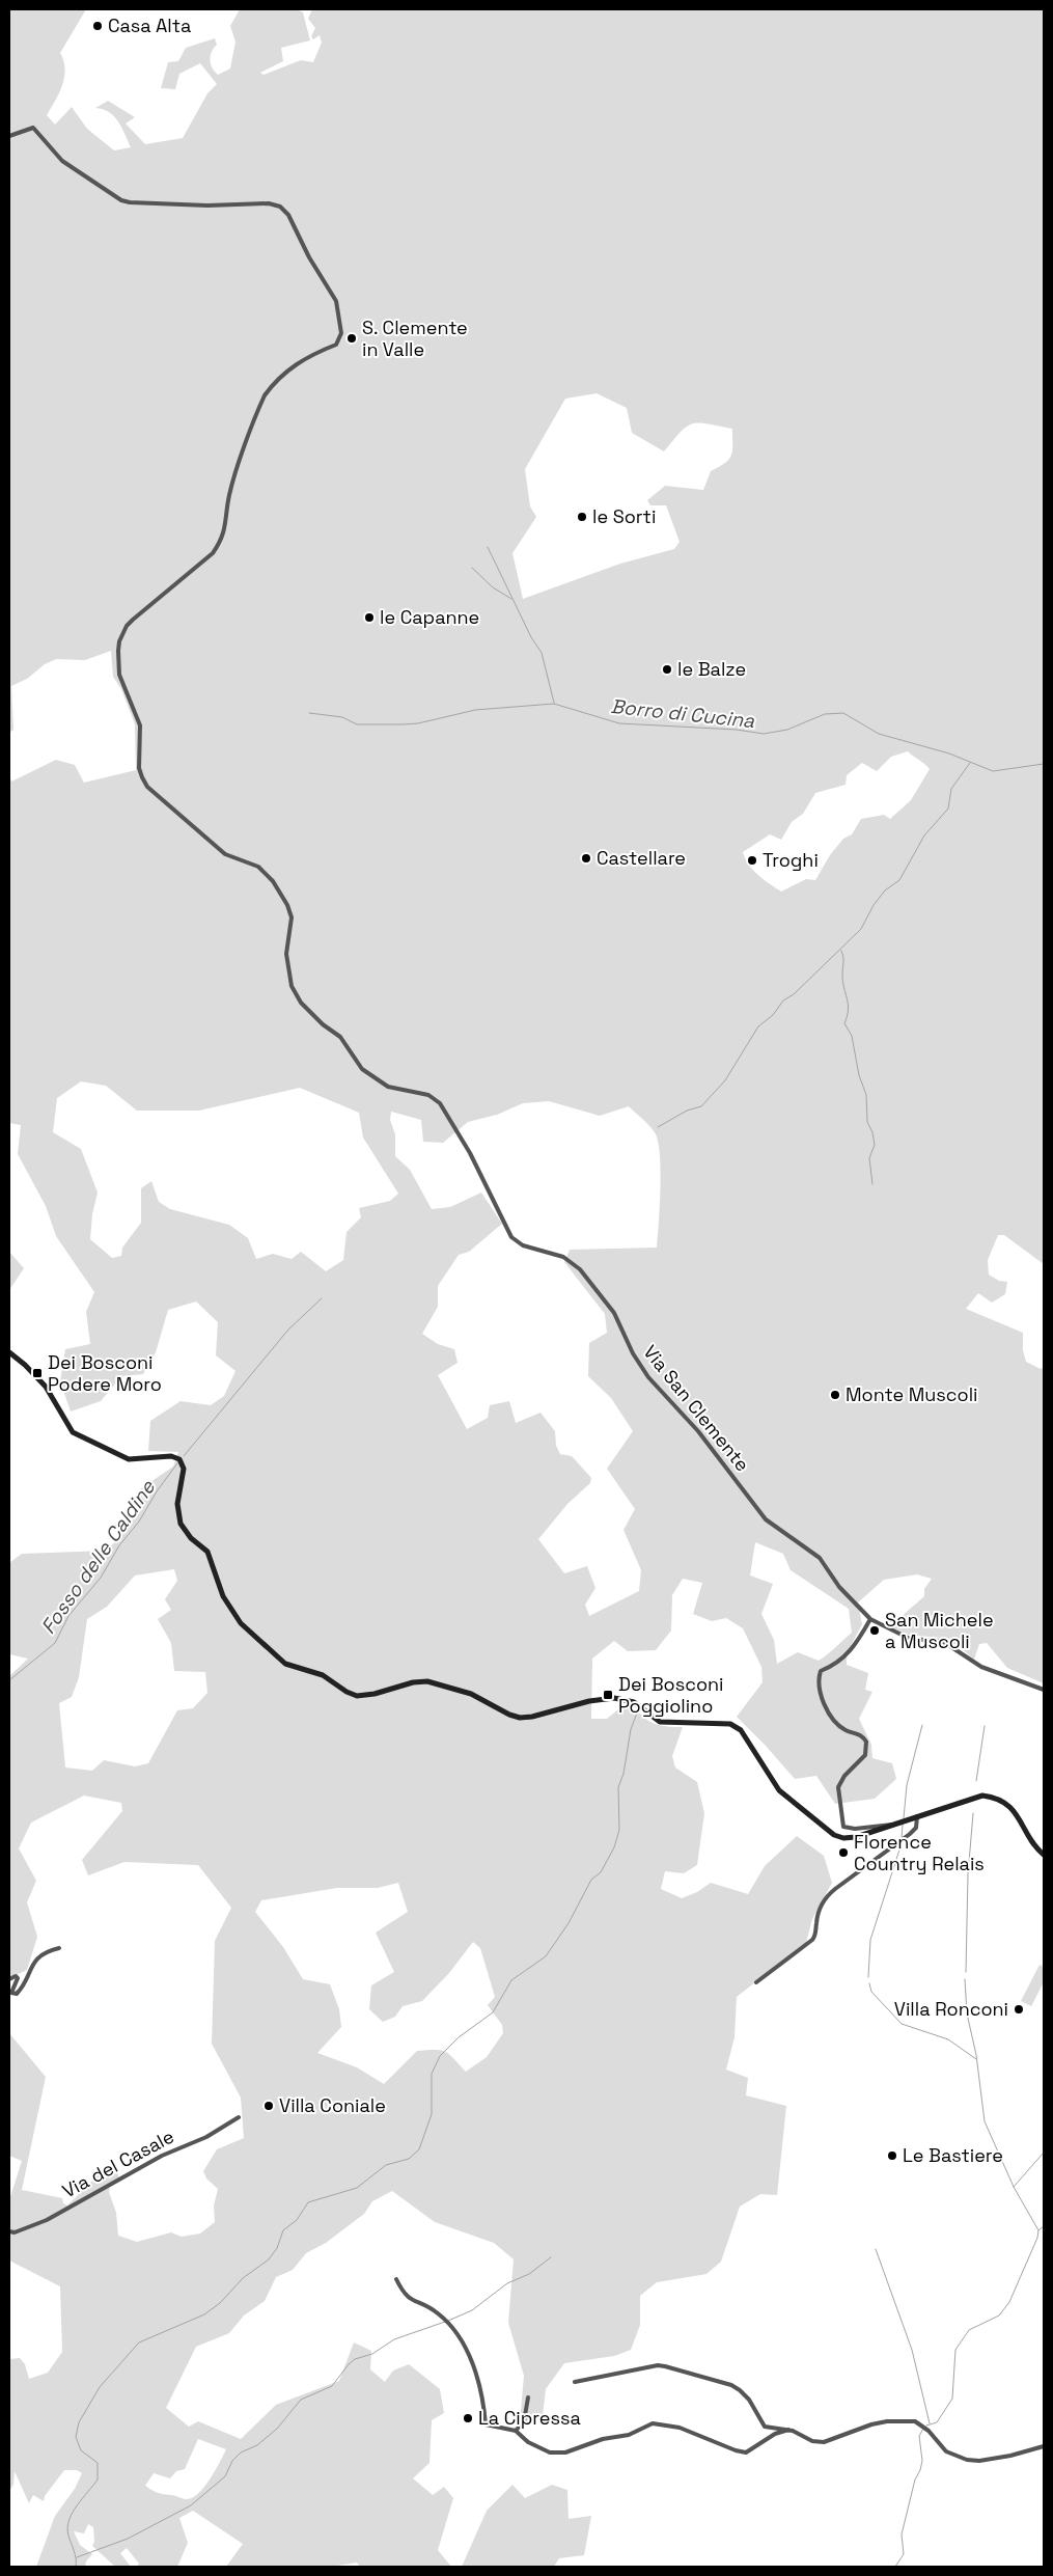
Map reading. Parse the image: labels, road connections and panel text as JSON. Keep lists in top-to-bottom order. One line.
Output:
{"streets":{"street":["Via San Clemente","Via del Casale"]},"water":["Borro di Cucina","Fosso delle Caldine"],"places":{"other":["Casa Alta","S. Clemente in Valle","le Sorti","le Capanne","le Balze","Castellare","Troghi","Monte Muscoli","San Michele a Muscoli","Florence Country Relais","Villa Ronconi","Villa Coniale","Le Bastiere","La Cipressa"],"transit":["Dei Bosconi Podere Moro","Dei Bosconi Poggiolino"]}}
